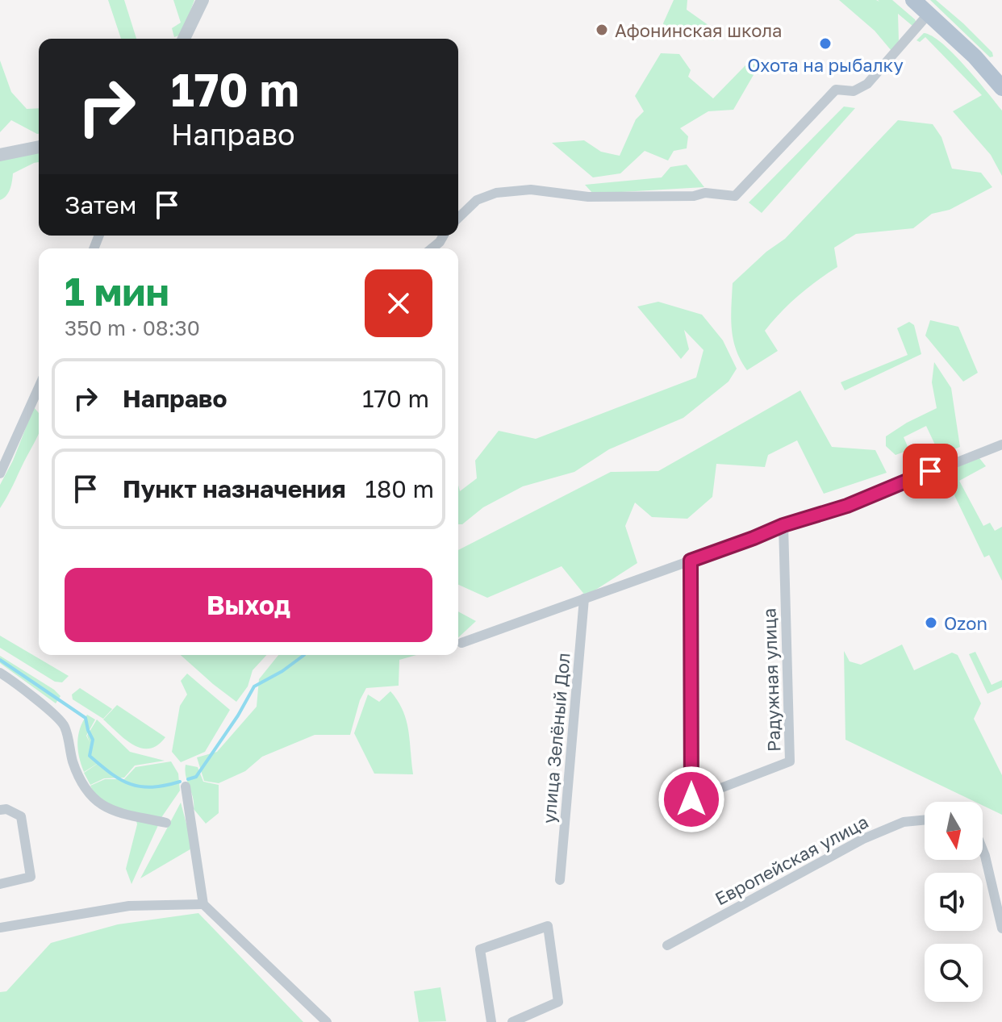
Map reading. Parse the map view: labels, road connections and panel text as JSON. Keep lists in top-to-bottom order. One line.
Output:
{"streets":{"street":["Радужная улица","улица Зелёный Дол","Европейская улица"]},"places":["Афонинская школа","Охота на рыбалку","Ozon"],"north":"bottom","page":{"turn":["170 m","Направо"],"then":"Затем","heading":["1 мин","350 m · 08:30"],"list":[{"name":"Направо","value":"170 m"},{"name":"Пункт назначения","value":"180 m"}],"buttons":"Выход"}}
